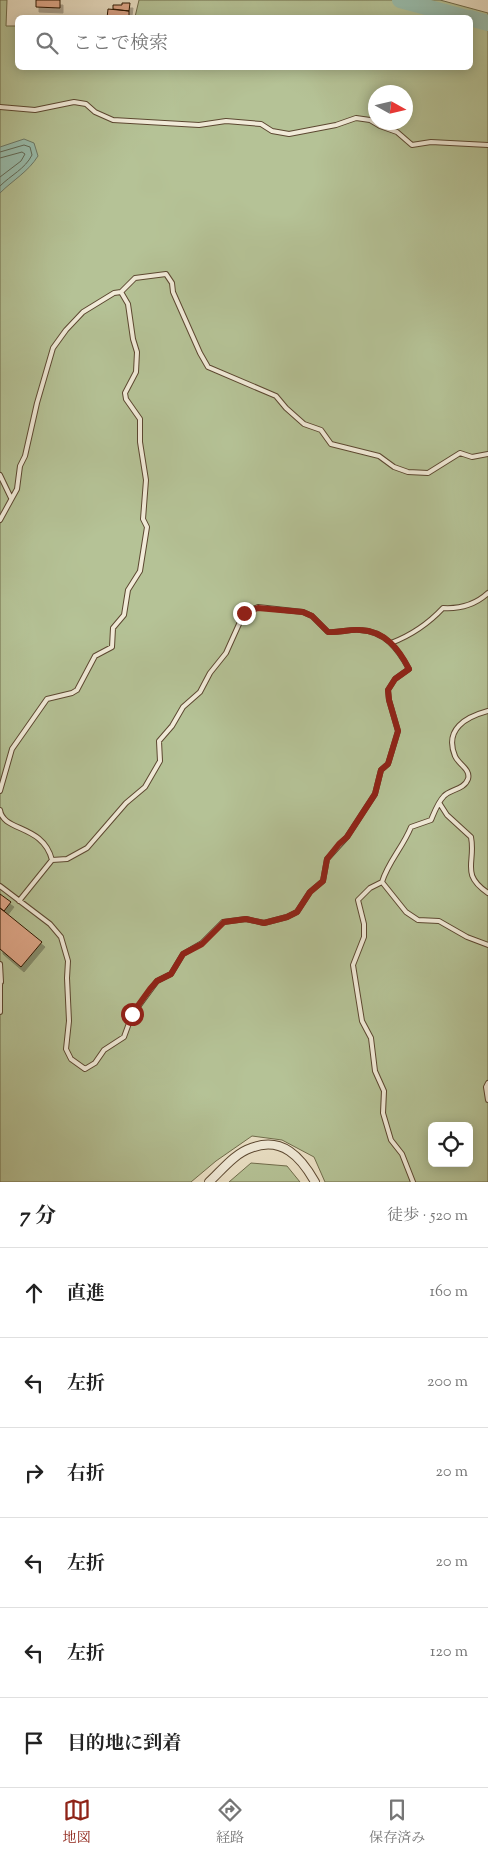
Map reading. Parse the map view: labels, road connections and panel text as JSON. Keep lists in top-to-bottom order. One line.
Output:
{"north":"right","page":{"search":"ここで検索","heading":["7 分","徒歩 · 520 m"],"list":[["直進","160 m"],["左折","200 m"],["右折","20 m"],["左折","20 m"],["左折","120 m"],"目的地に到着"],"nav":["地図","経路","保存済み"]}}
